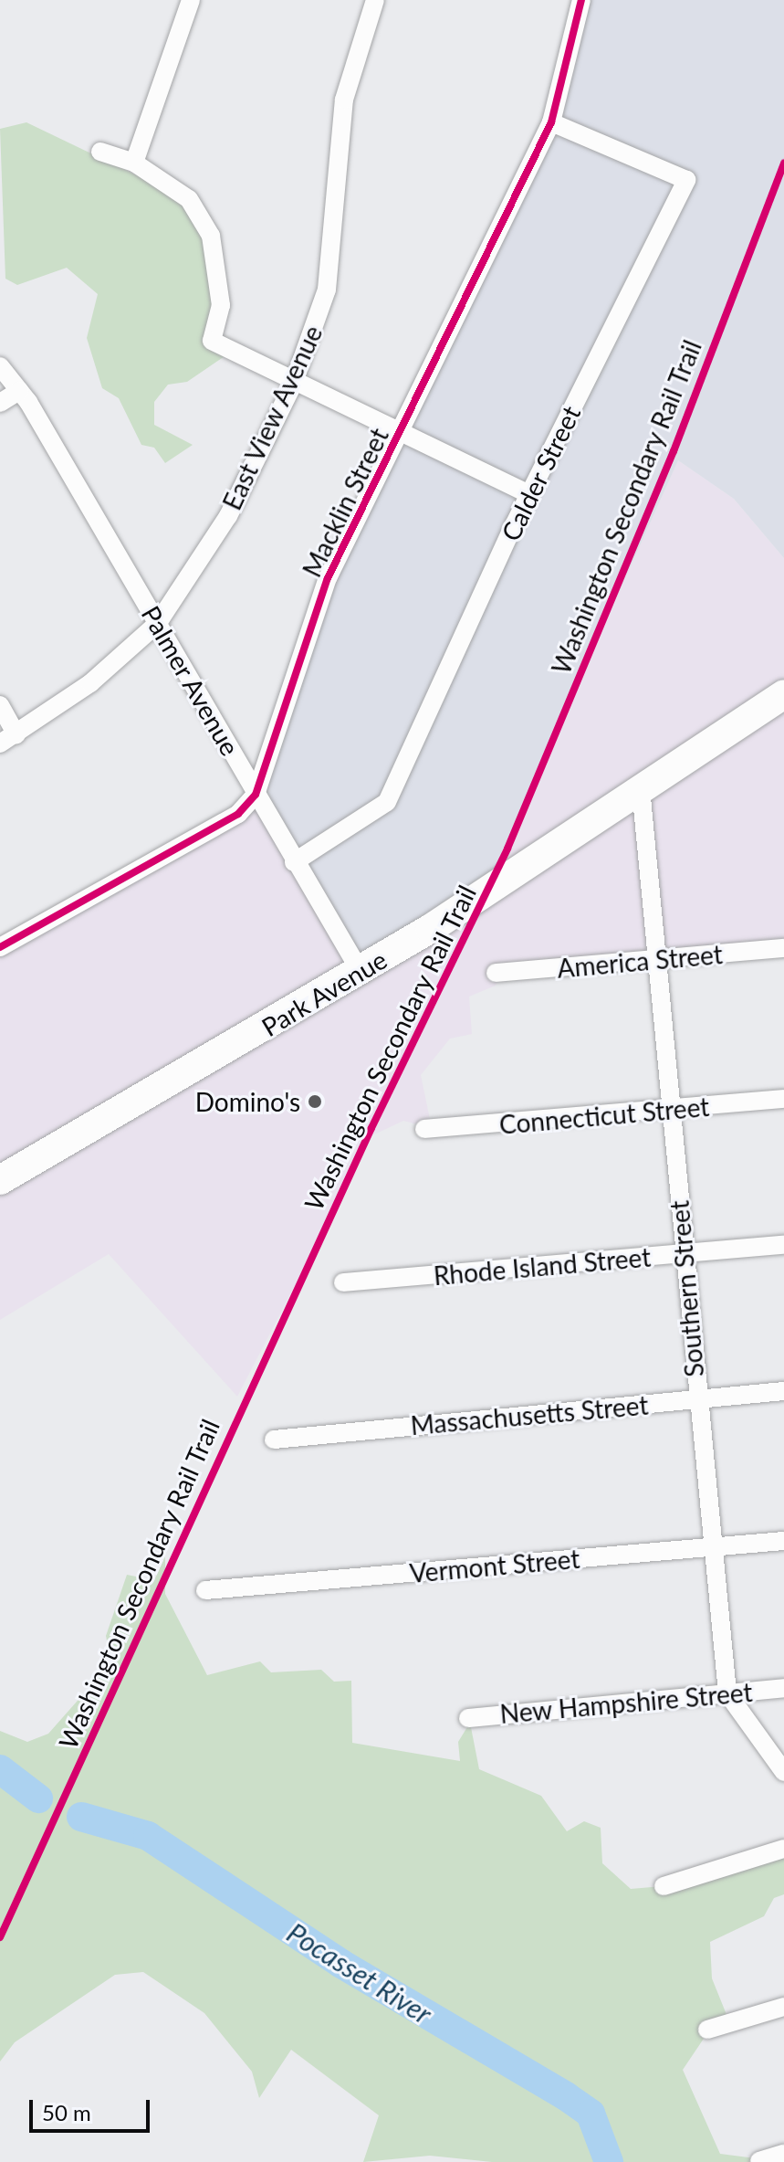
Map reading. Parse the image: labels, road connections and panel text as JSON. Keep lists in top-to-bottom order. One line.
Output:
{"streets":{"main road":["Park Avenue"],"street":["East View Avenue","Calder Street","Macklin Street","Palmer Avenue","America Street","Connecticut Street","Rhode Island Street","Southern Street","Massachusetts Street","Vermont Street","New Hampshire Street"],"cycle path":["Washington Secondary Rail Trail"]},"crossings":[["East View Avenue","Palmer Avenue"],["Calder Street","Macklin Street"],["Calder Street","Palmer Avenue"],["Macklin Street","Palmer Avenue"],["Palmer Avenue","Park Avenue"],["America Street","Southern Street"],["Park Avenue","Southern Street"],["Connecticut Street","Southern Street"],["Rhode Island Street","Southern Street"],["Southern Street","Massachusetts Street"],["Southern Street","Vermont Street"],["Southern Street","New Hampshire Street"]],"water":["Pocasset River"],"places":["Domino's"],"scale_bar":"50 m"}
